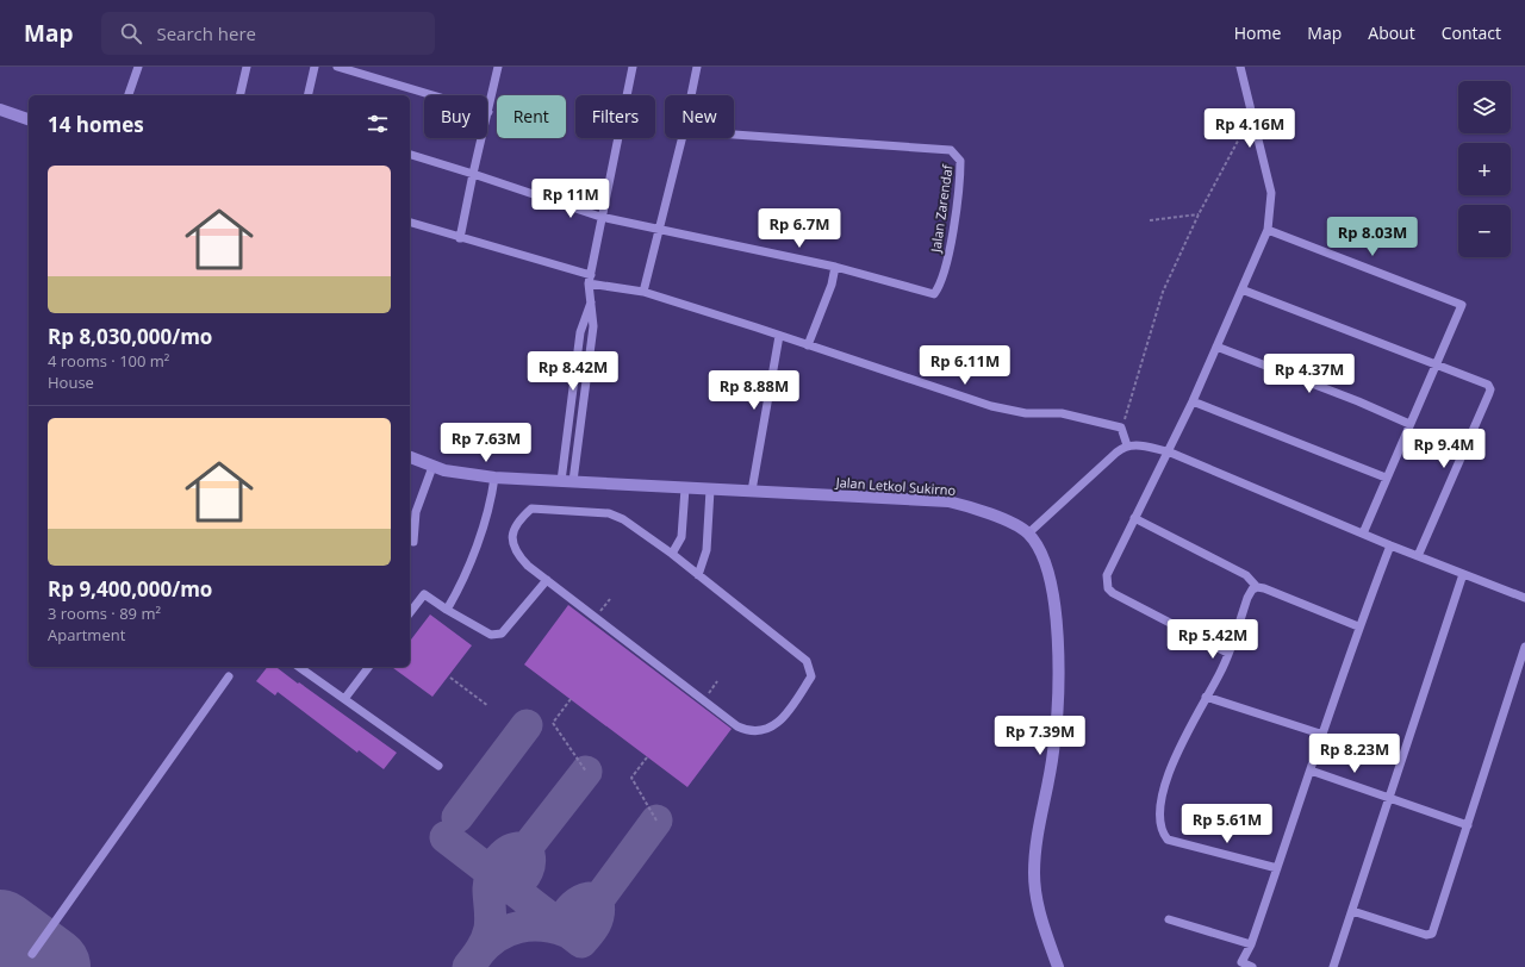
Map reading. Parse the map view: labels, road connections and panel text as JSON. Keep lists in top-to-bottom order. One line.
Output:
{"streets":{"main road":["Jalan Letkol Sukirno"],"street":["Jalan Zarendaf"]},"page":{"header":"Map","search":"Search here","nav":["Home","Map","About","Contact"],"map_buttons":["+","−"],"chip":["Buy","Rent","Filters","New"],"heading":"14 homes","price":["Rp 4.16M","Rp 11M","Rp 6.7M","Rp 8.03M","Rp 6.11M","Rp 8.42M","Rp 4.37M","Rp 8.88M","Rp 7.63M","Rp 9.4M","Rp 5.42M","Rp 7.39M","Rp 8.23M","Rp 5.61M"],"list":[{"name":"Rp 8,030,000/mo","note":"4 rooms · 100 m² · House"},{"name":"Rp 9,400,000/mo","note":"3 rooms · 89 m² · Apartment"}]}}
